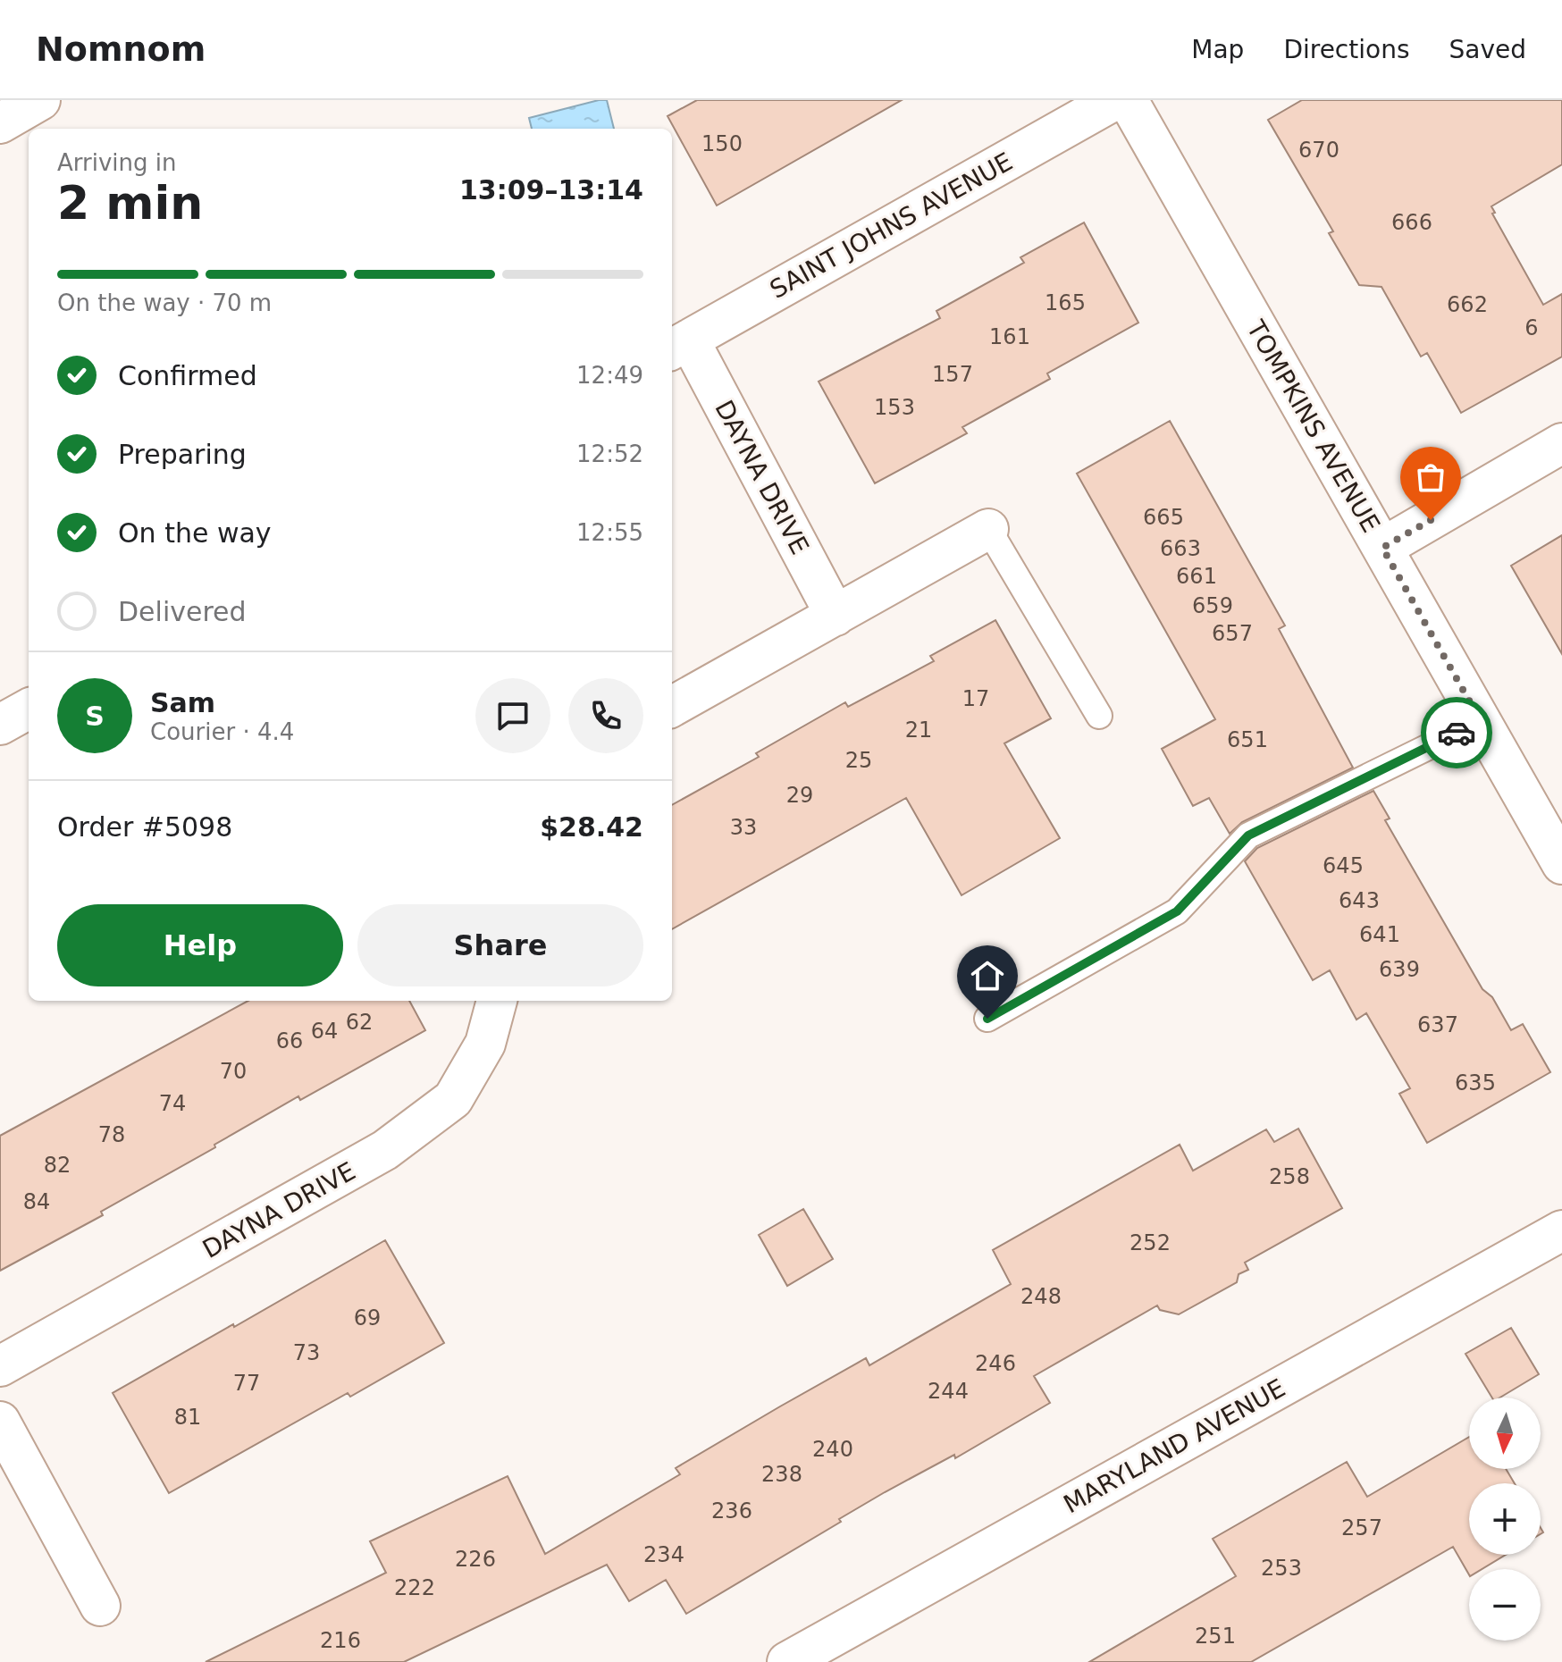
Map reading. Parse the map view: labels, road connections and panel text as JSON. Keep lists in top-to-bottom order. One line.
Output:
{"streets":{"street":["SAINT JOHNS AVENUE","TOMPKINS AVENUE","DAYNA DRIVE","MARYLAND AVENUE"]},"crossings":[["SAINT JOHNS AVENUE","DAYNA DRIVE"]],"house_numbers":["150","670","666","165","662","6","161","157","153","665","663","661","659","657","17","21","651","25","29","33","645","643","641","639","62","637","64","66","70","635","74","78","82","258","84","252","248","69","73","246","77","244","81","240","238","236","257","234","226","253","222","251","216"],"north":"bottom","page":{"header":"Nomnom","nav":["Map","Directions","Saved"],"heading":["2 min","Arriving in","13:09–13:14"],"panel":["Sam","Courier · 4.4","Order #5098","$28.42"],"bar":"On the way · 70 m","list":[["Confirmed","12:49"],["Preparing","12:52"],["On the way","12:55"],"Delivered"],"round":"S","buttons":["Help","Share"],"map_buttons":["+","−"]}}
